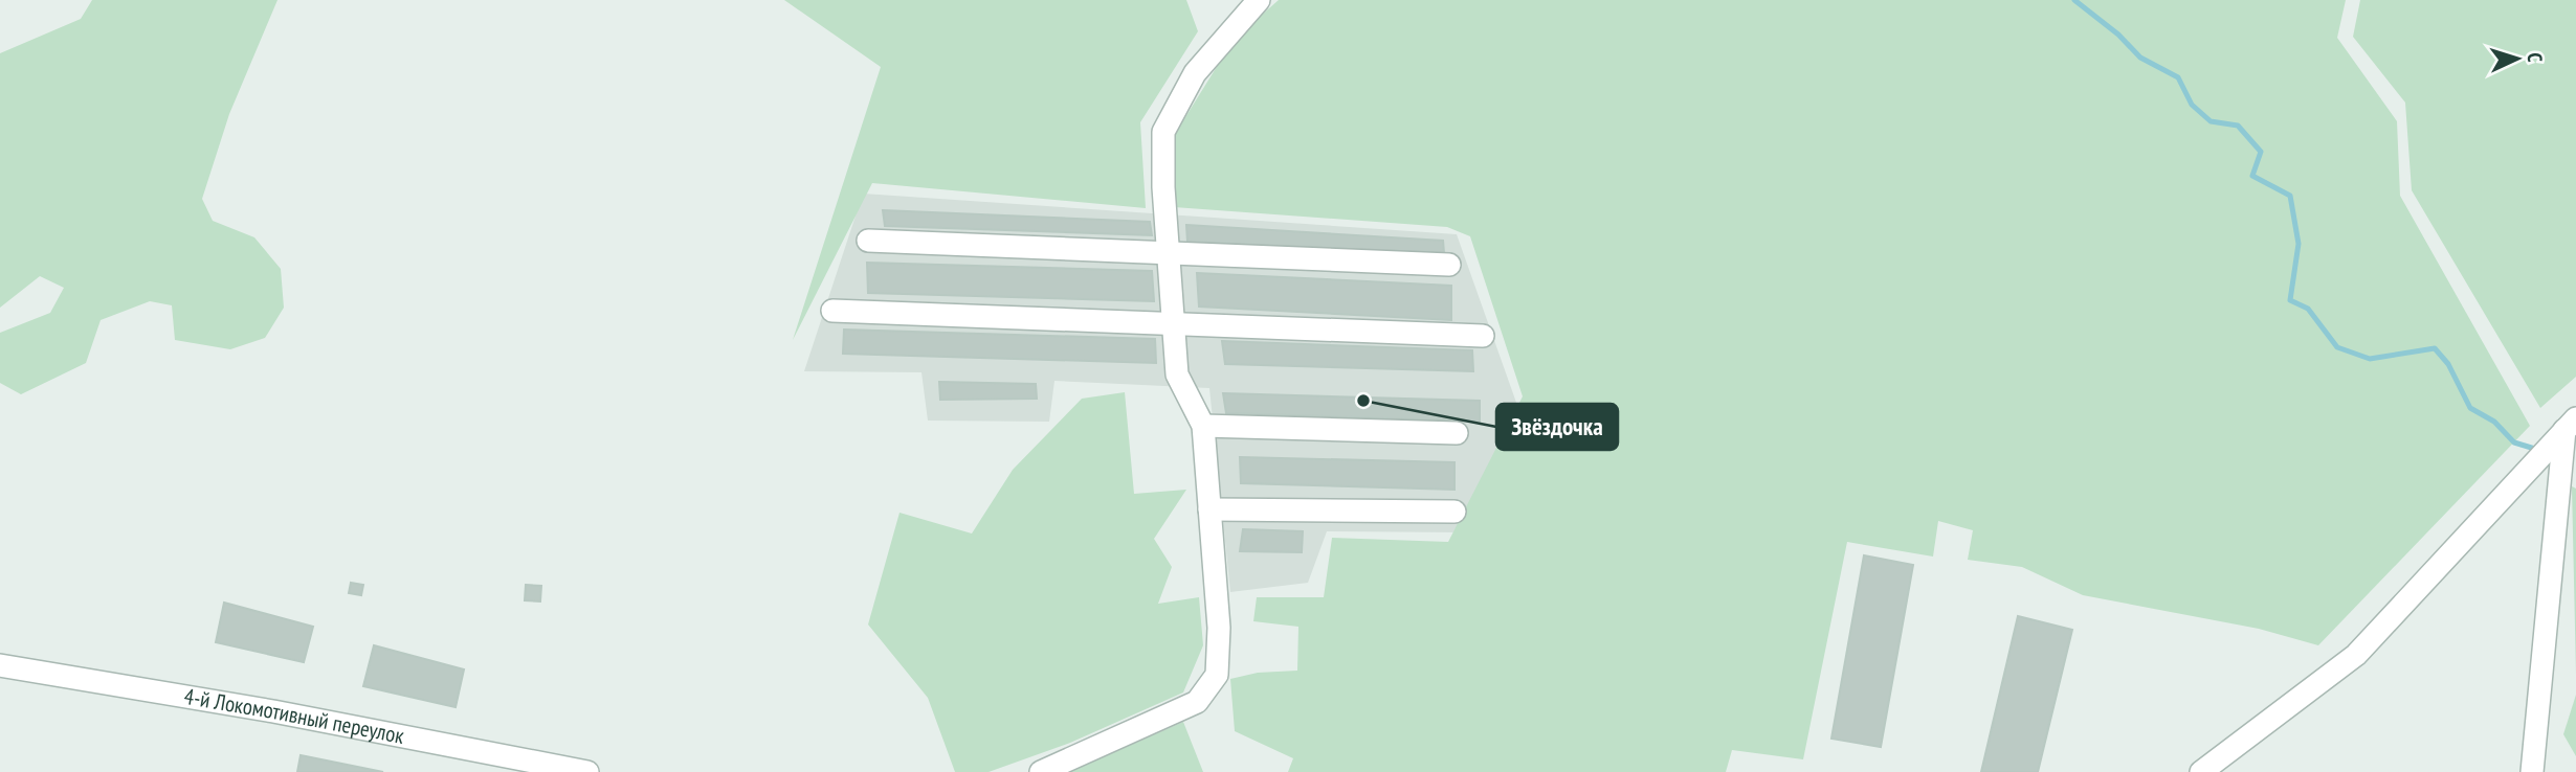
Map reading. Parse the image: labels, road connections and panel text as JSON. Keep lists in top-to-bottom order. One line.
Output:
{"streets":{"street":["4-й Локомотивный переулок"]},"places":["Звёздочка"],"north":"right"}
